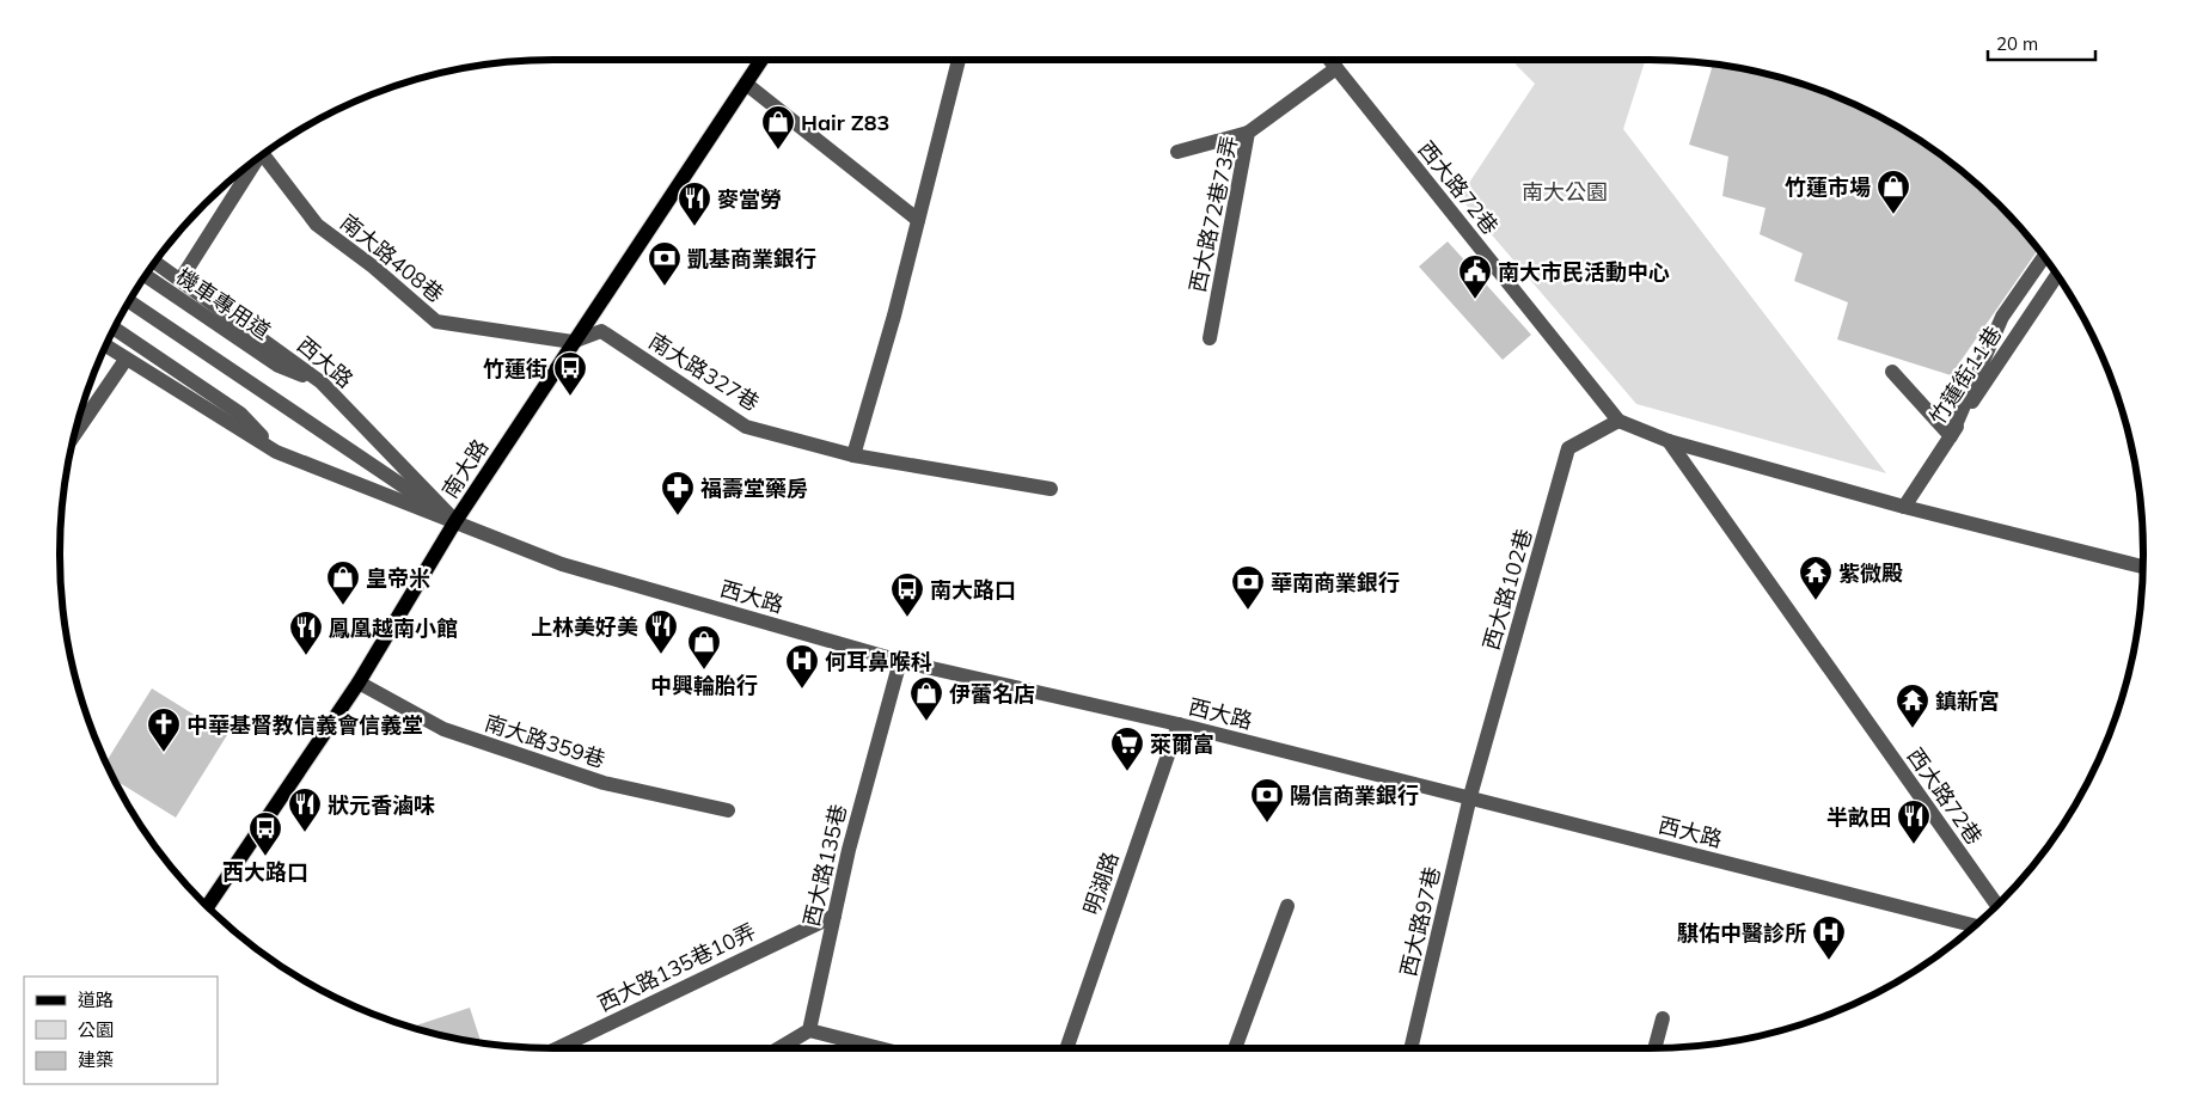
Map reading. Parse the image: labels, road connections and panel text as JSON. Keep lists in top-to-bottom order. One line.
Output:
{"streets":{"main road":["南大路"],"street":["西大路72巷","西大路72巷73弄","南大路408巷","機車專用道","西大路","南大路327巷","竹蓮街11巷","西大路102巷","南大路359巷","西大路135巷","明湖路","西大路97巷","西大路135巷10弄"]},"crossings":[["西大路72巷","西大路72巷73弄"],["西大路72巷","竹蓮街11巷"],["西大路72巷","西大路102巷"],["南大路408巷","南大路327巷"],["南大路408巷","南大路"],["機車專用道","西大路"],["西大路","南大路"],["西大路","西大路102巷"],["西大路","西大路135巷"],["西大路","明湖路"],["西大路","西大路97巷"],["南大路327巷","南大路"],["南大路","南大路359巷"],["西大路102巷","西大路97巷"],["西大路135巷","西大路135巷10弄"]],"parks":["南大公園"],"places":{"shop":["Hair Z83","竹蓮市場","皇帝米","中興輪胎行","伊蕾名店"],"restaurant":["麥當勞","上林美好美","鳳凰越南小館","狀元香滷味","半畝田"],"bank":["凱基商業銀行","華南商業銀行","陽信商業銀行"],"public building":["南大市民活動中心"],"bus stop":["竹蓮街","南大路口","西大路口"],"pharmacy":["福壽堂藥房"],"temple":["紫微殿","鎮新宮"],"hospital":["何耳鼻喉科","騏佑中醫診所"],"church":["中華基督教信義會信義堂"],"supermarket":["萊爾富"]},"legend":["道路","公園","建築"],"scale_bar":"20 m"}
